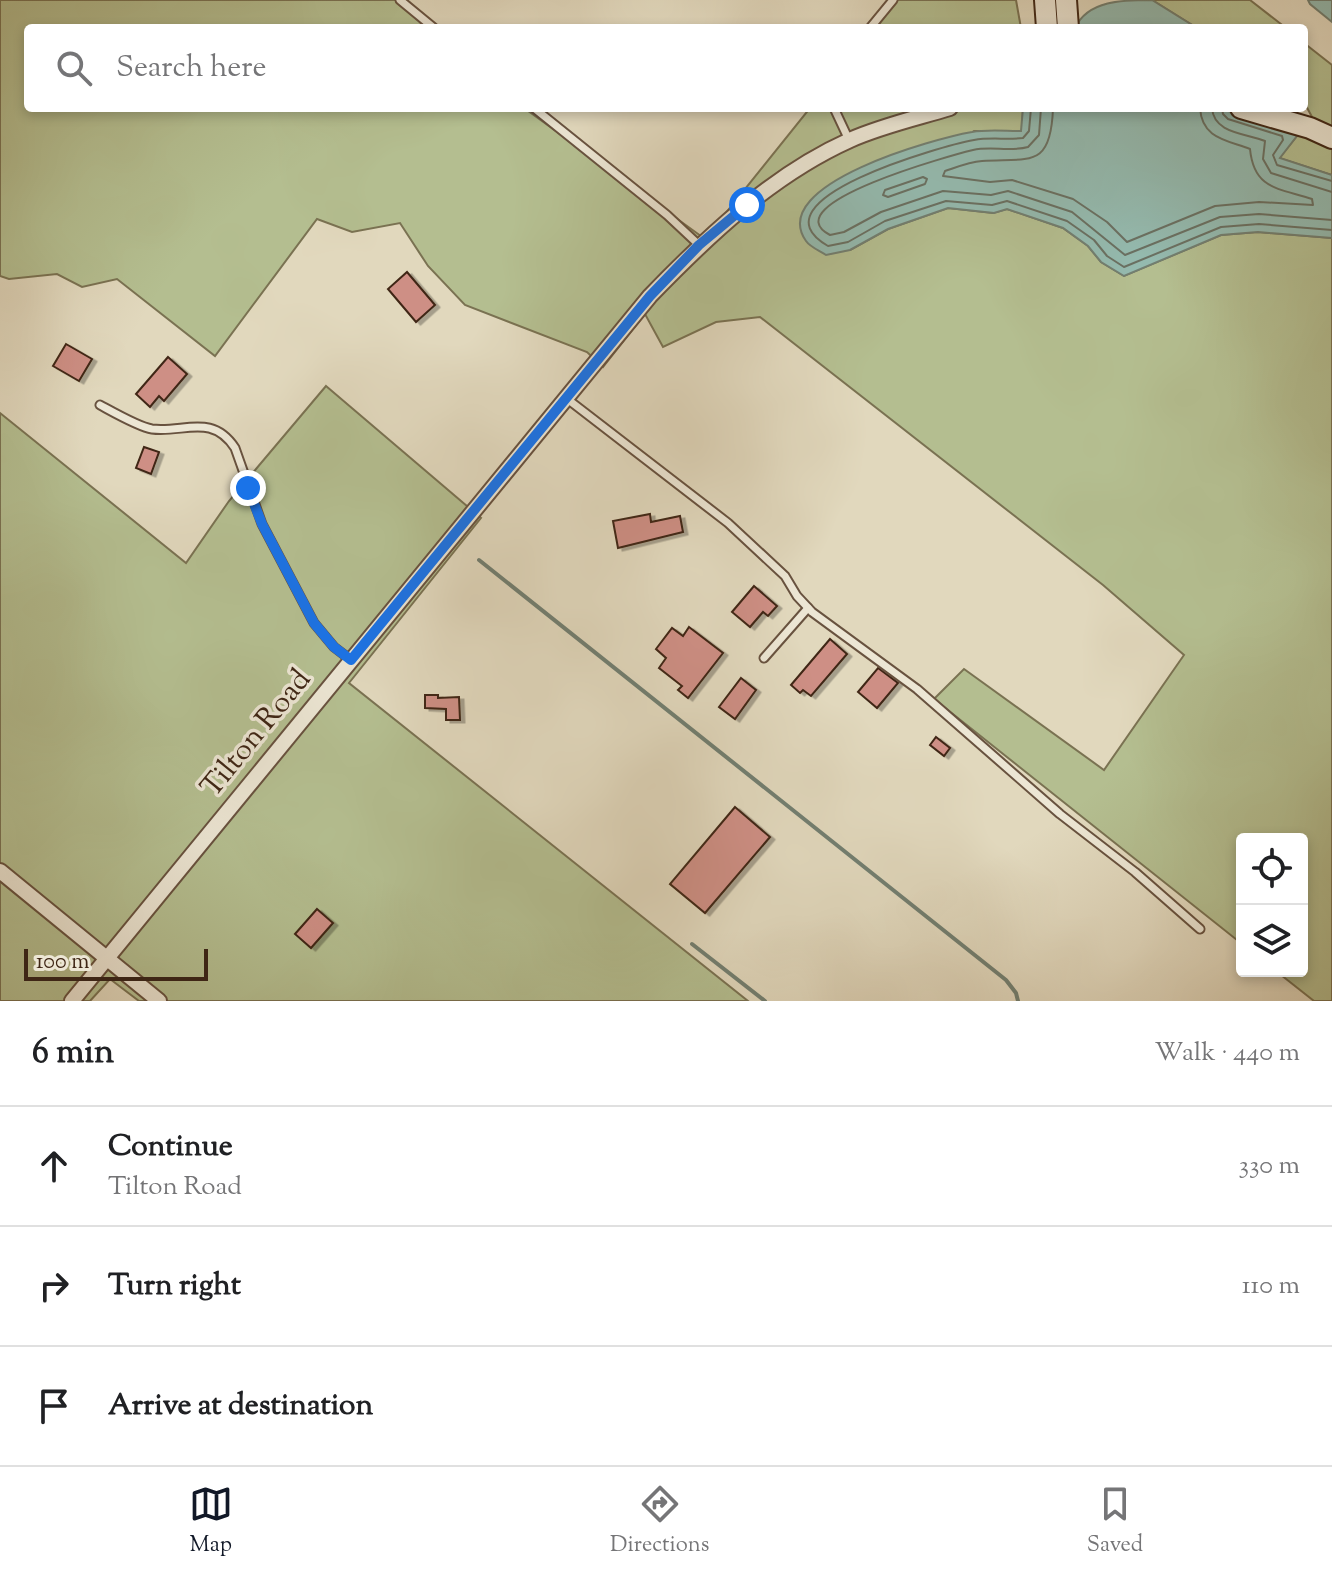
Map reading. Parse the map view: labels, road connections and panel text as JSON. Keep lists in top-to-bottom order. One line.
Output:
{"streets":{"street":["Tilton Road"]},"scale_bar":"100 m","page":{"search":"Search here","scale":"100 m","heading":["6 min","Walk · 440 m"],"list":[["Continue","Tilton Road","330 m"],["Turn right","110 m"],"Arrive at destination"],"nav":["Map","Directions","Saved"]}}
